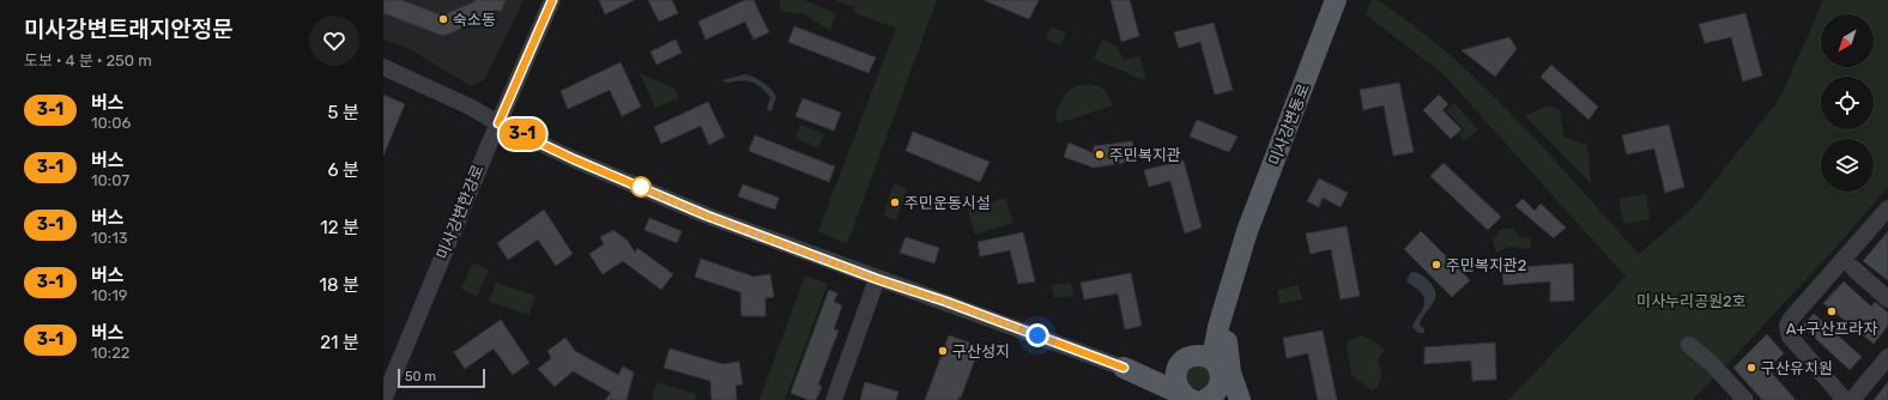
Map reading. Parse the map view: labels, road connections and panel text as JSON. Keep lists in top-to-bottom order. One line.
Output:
{"streets":{"main road":["미사강변동로"],"street":["미사강변한강로"]},"parks":["미사누리공원2호"],"places":["숙소동","주민복지관","주민운동시설","주민복지관2","A+구산프라자","구산성지","구산유치원"],"lines":["bus line 3-1"],"scale_bar":"50 m","north":"bottom left","page":{"heading":["미사강변트래지안정문","도보 · 4 분 · 250 m"],"on_map":"3-1","list":[{"mark":"3-1","name":"버스","note":"10:06","value":"5 분"},{"mark":"3-1","name":"버스","note":"10:07","value":"6 분"},{"mark":"3-1","name":"버스","note":"10:13","value":"12 분"},{"mark":"3-1","name":"버스","note":"10:19","value":"18 분"},{"mark":"3-1","name":"버스","note":"10:22","value":"21 분"}],"scale":"50 m"}}
